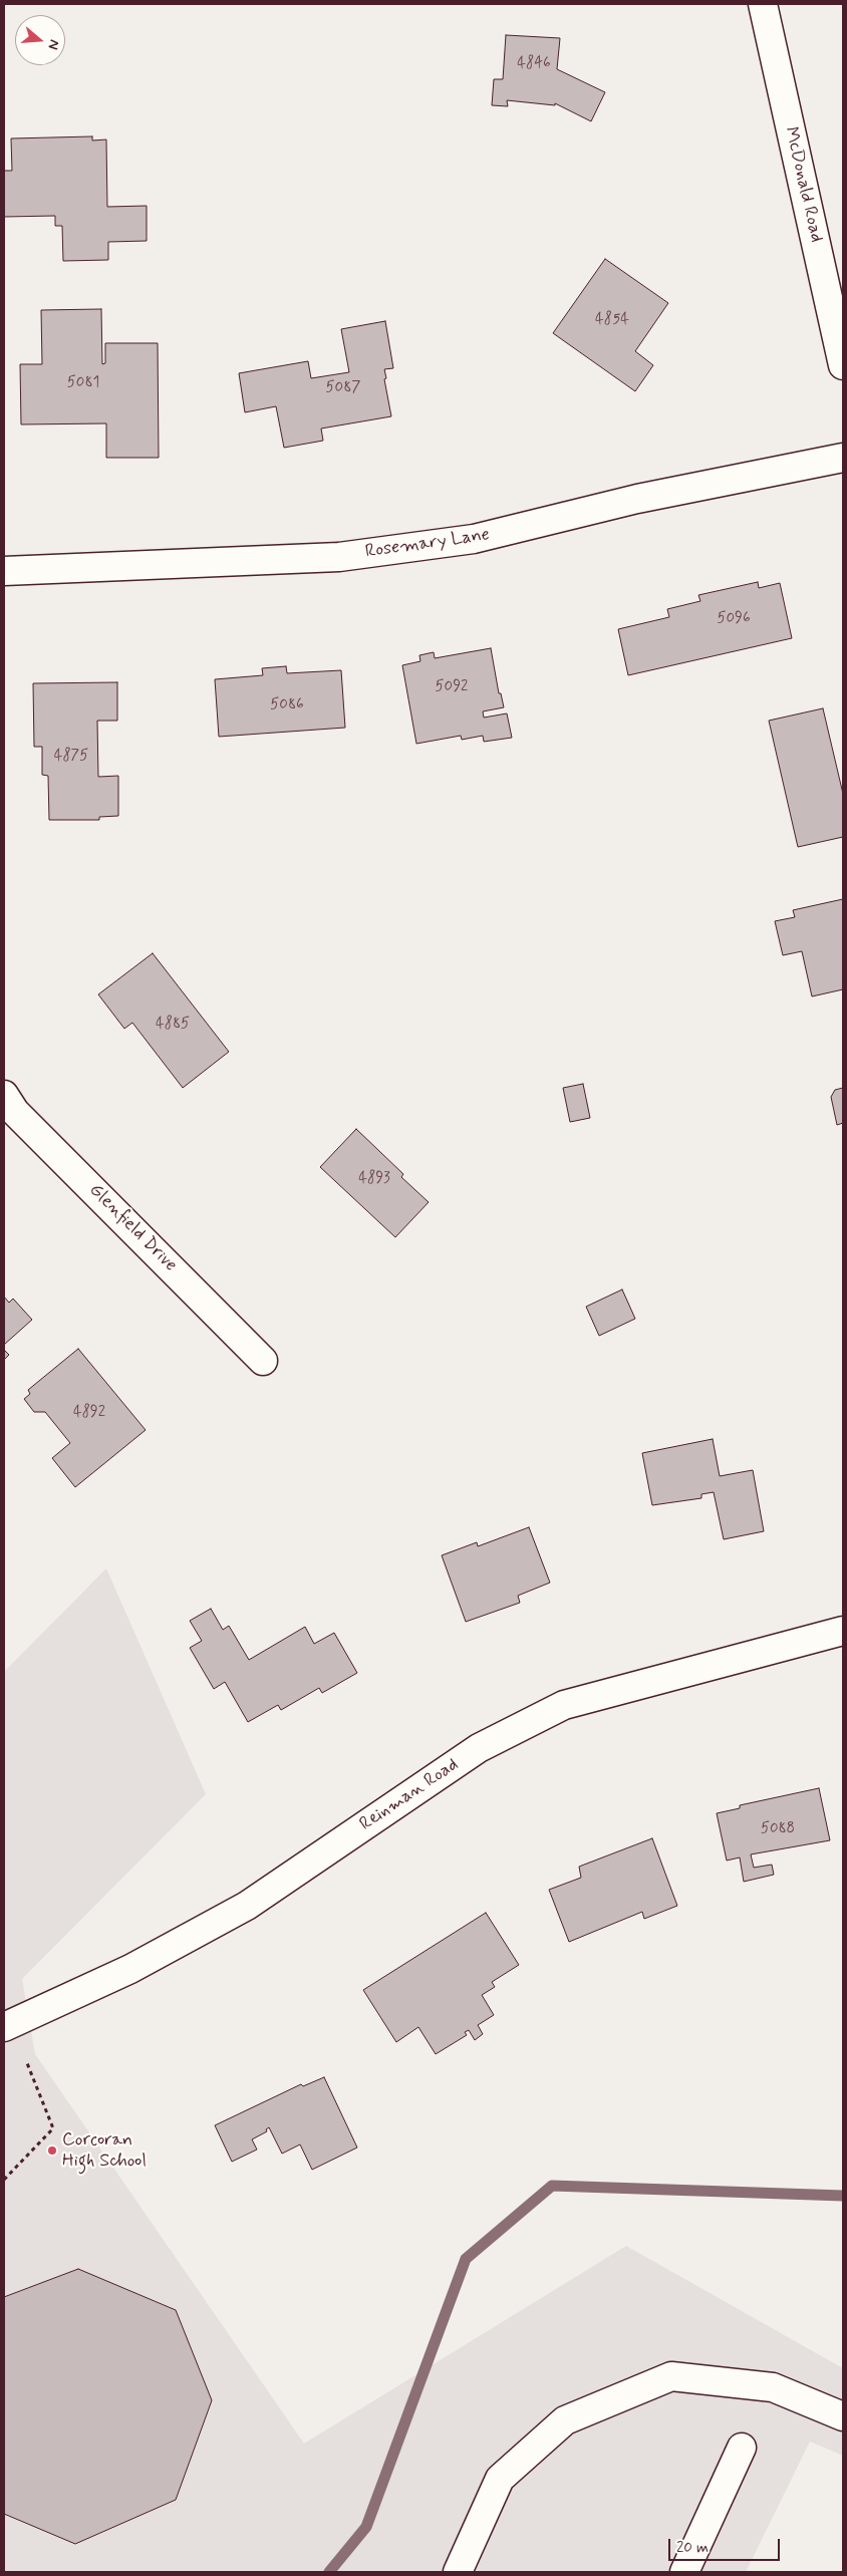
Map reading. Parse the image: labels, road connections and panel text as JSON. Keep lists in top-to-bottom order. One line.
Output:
{"streets":{"street":["McDonald Road","Rosemary Lane","Glenfield Drive","Reinman Road"]},"places":["Corcoran High School"],"house_numbers":["4846","4854","5081","5087","5096","5092","5086","4875","4885","4893","4892","5088"],"scale_bar":"20 m","north":"right"}
